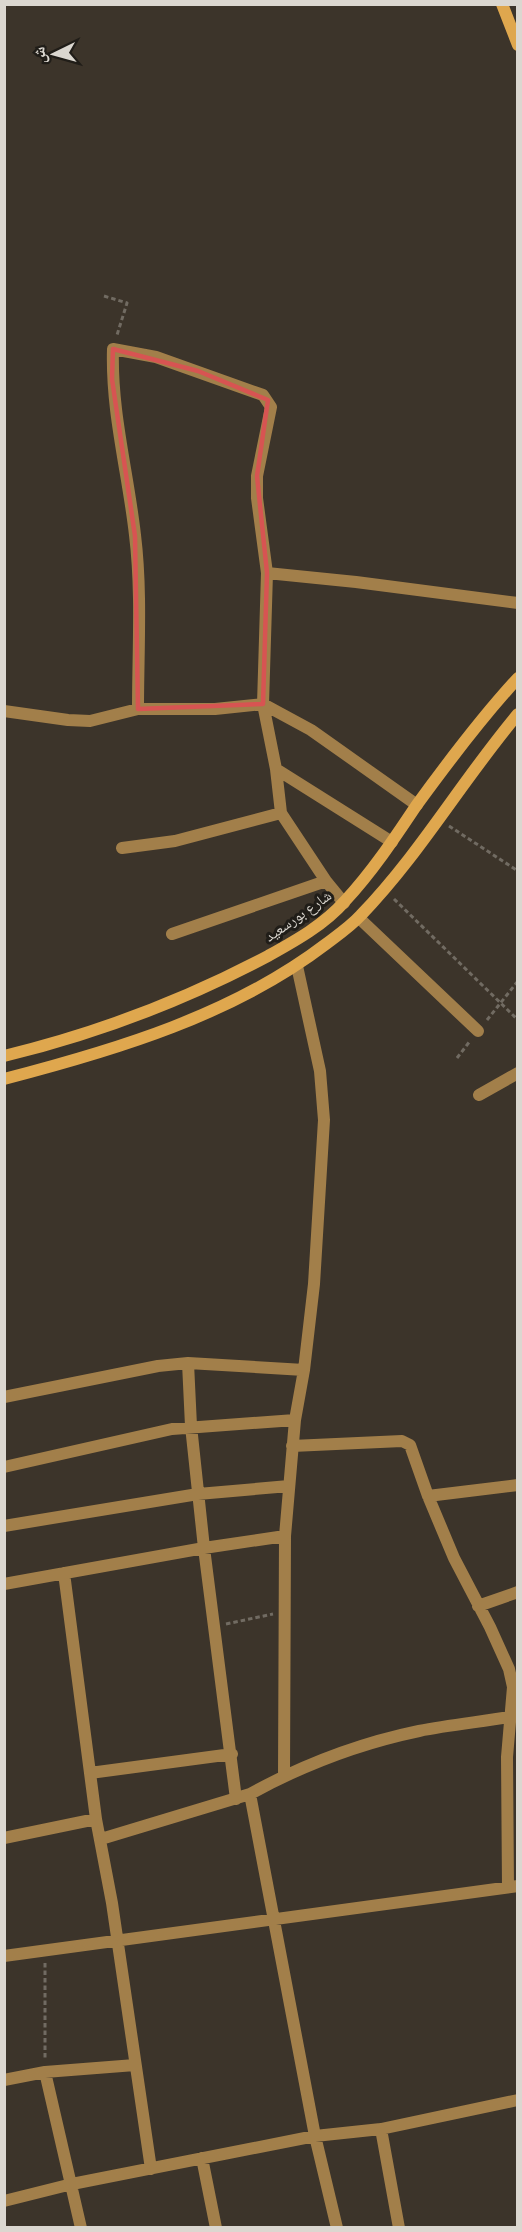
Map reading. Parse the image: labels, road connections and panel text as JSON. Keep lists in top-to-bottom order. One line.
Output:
{"streets":{"street":["شارع بورسعيد"]},"north":"left"}
